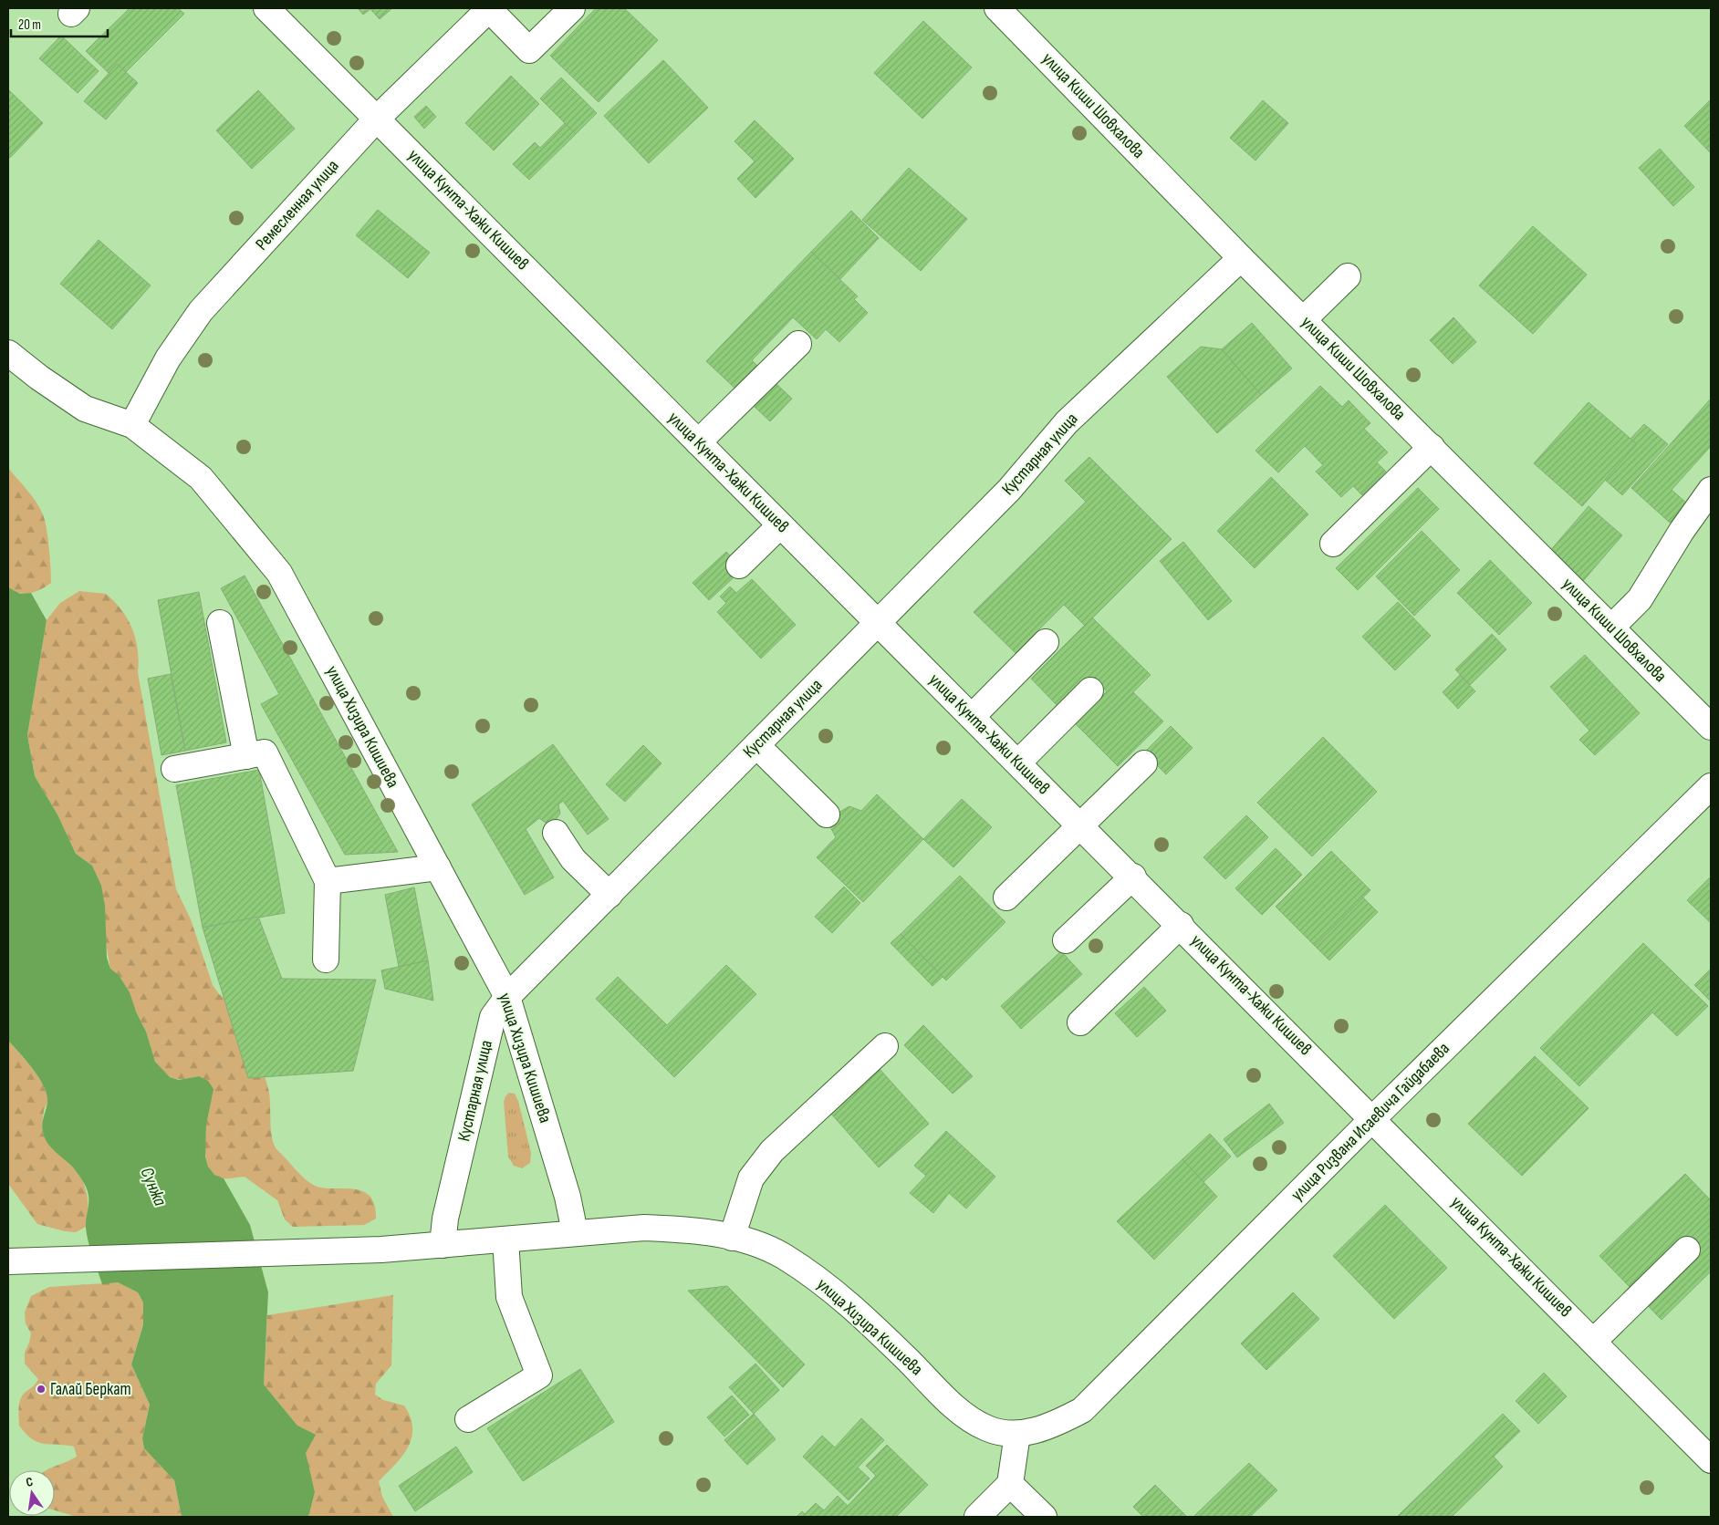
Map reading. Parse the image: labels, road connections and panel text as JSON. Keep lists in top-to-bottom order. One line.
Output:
{"streets":{"street":["улица Киши Шовхалова","Ремесленная улица","улица Кунта-Хажи Кишиев","Кустарная улица","улица Хизира Кишиева","улица Ризвана Исаевича Гайдабаева"]},"crossings":[["улица Киши Шовхалова","Кустарная улица"],["Ремесленная улица","улица Кунта-Хажи Кишиев"],["Ремесленная улица","улица Хизира Кишиева"],["улица Кунта-Хажи Кишиев","Кустарная улица"],["улица Кунта-Хажи Кишиев","улица Ризвана Исаевича Гайдабаева"],["Кустарная улица","улица Хизира Кишиева"],["улица Хизира Кишиева","улица Ризвана Исаевича Гайдабаева"]],"water":["Сунжа"],"places":["Галай Беркат"],"scale_bar":"20 m","north":"top"}
